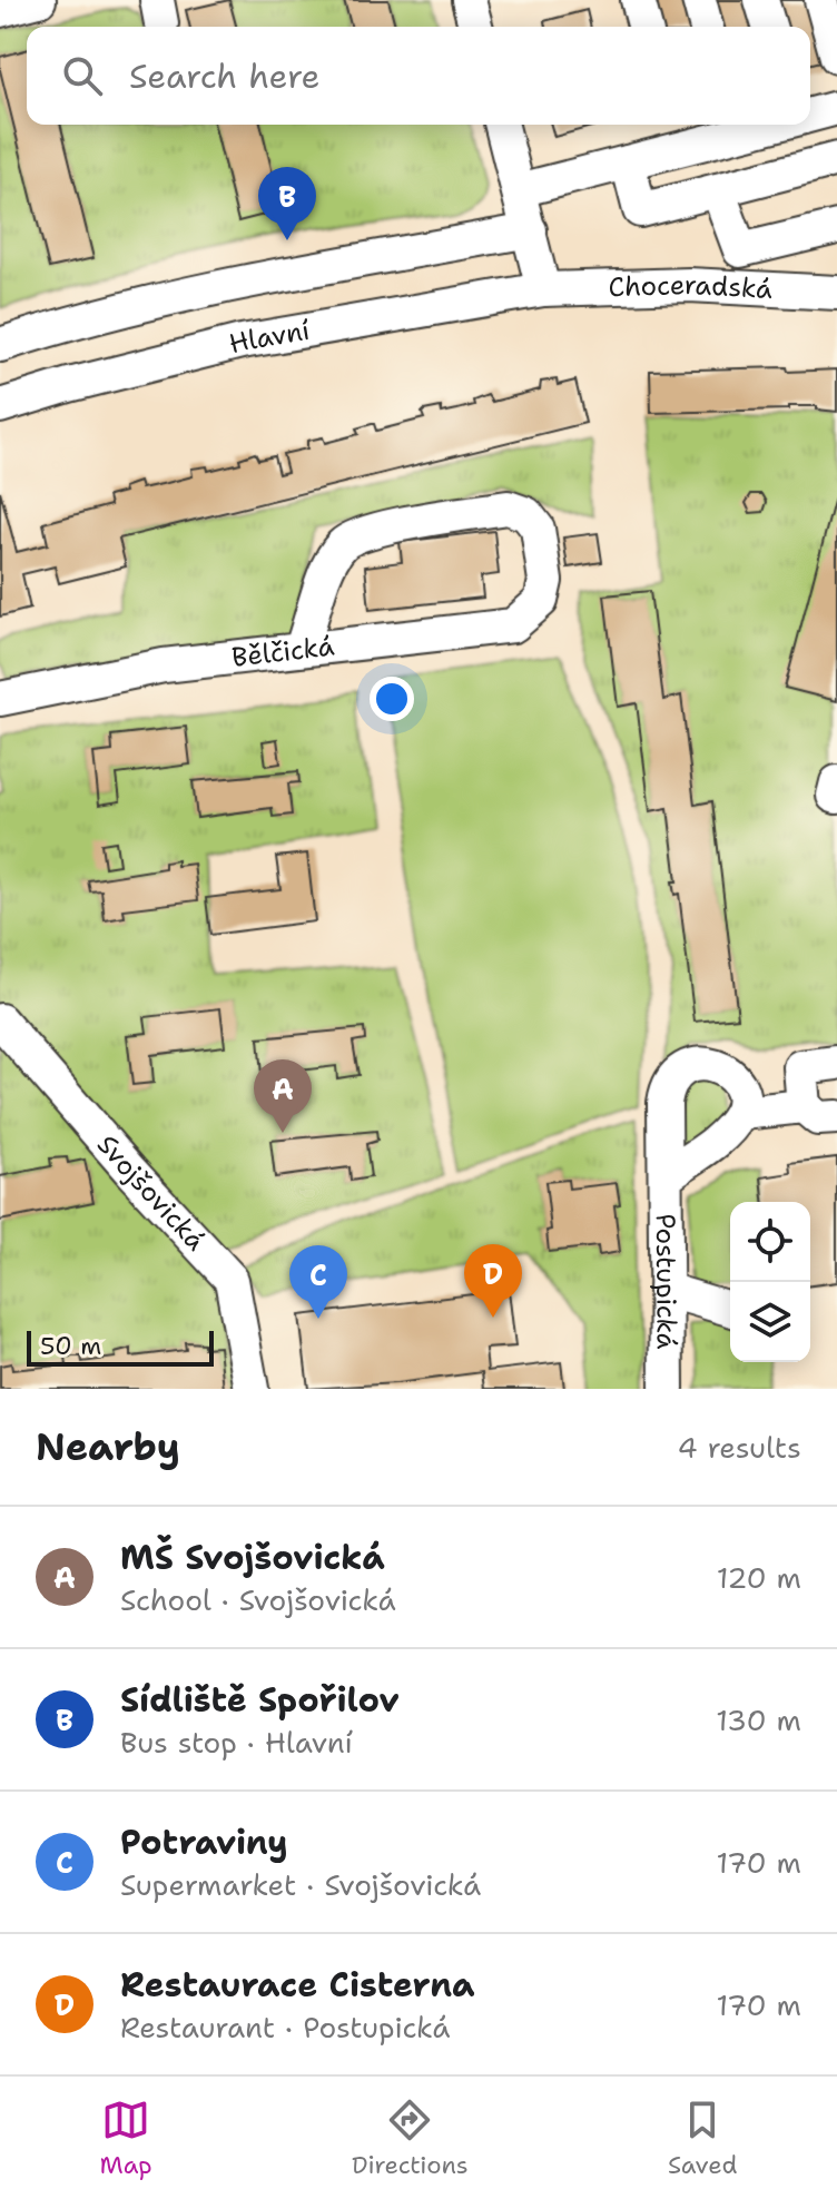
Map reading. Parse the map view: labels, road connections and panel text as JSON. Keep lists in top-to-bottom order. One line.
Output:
{"streets":{"street":["Choceradská","Hlavní","Bělčická","Svojšovická","Postupická"]},"crossings":[["Choceradská","Hlavní"]],"scale_bar":"50 m","page":{"search":"Search here","pins":["B","A","D","C"],"scale":"50 m","heading":["Nearby","4 results"],"list":[{"mark":"A","name":"MŠ Svojšovická","note":"School · Svojšovická","value":"120 m"},{"mark":"B","name":"Sídliště Spořilov","note":"Bus stop · Hlavní","value":"130 m"},{"mark":"C","name":"Potraviny","note":"Supermarket · Svojšovická","value":"170 m"},{"mark":"D","name":"Restaurace Cisterna","note":"Restaurant · Postupická","value":"170 m"}],"nav":["Map","Directions","Saved"]}}
